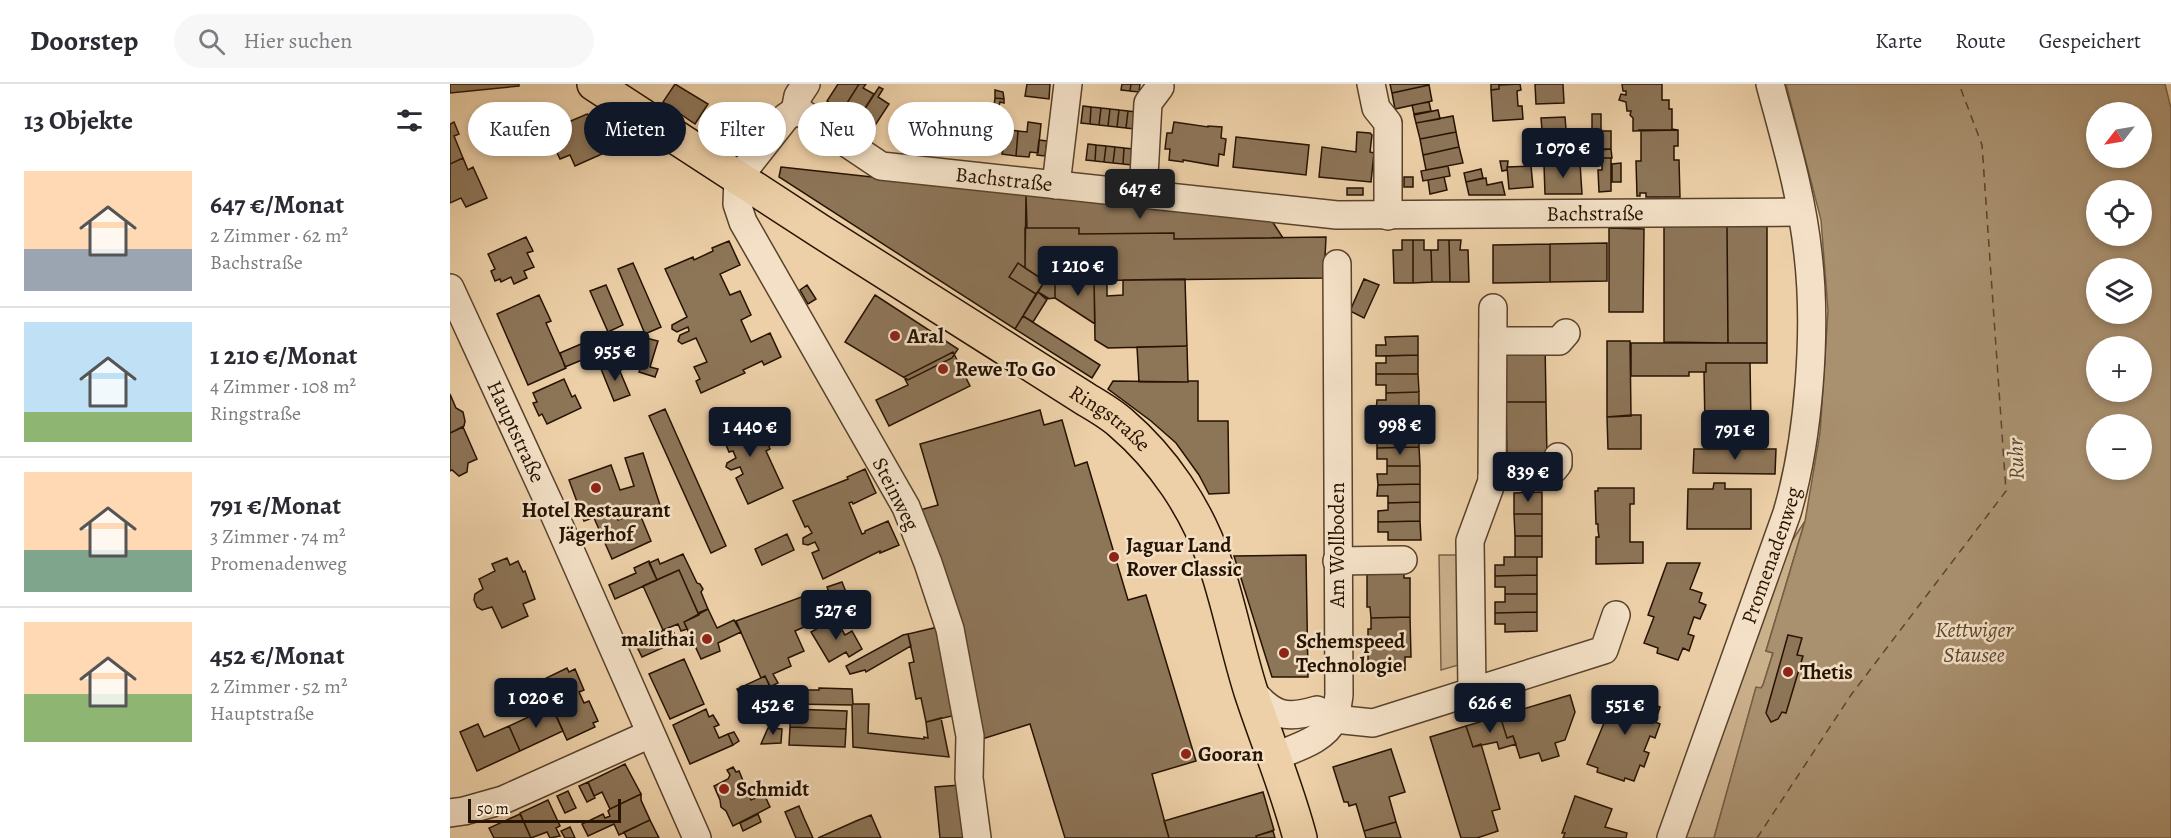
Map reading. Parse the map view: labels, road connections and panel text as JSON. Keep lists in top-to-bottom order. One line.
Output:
{"streets":{"main road":["Ringstraße"],"street":["Bachstraße","Hauptstraße","Steinweg","Am Wollboden","Promenadenweg"]},"crossings":[["Bachstraße","Promenadenweg"],["Ringstraße","Steinweg"]],"water":["Ruhr","Kettwiger Stausee"],"places":["Aral","Rewe To Go","Hotel Restaurant Jägerhof","Jaguar Land Rover Classic","malithai","Schemspeed Technologie","Thetis","Gooran","Schmidt"],"scale_bar":"50 m","north":"bottom left","page":{"header":"Doorstep","search":"Hier suchen","nav":["Karte","Route","Gespeichert"],"heading":"13 Objekte","map_buttons":["+","−"],"chip":["Kaufen","Mieten","Filter","Neu","Wohnung"],"price":["1 070 €","647 €","1 210 €","955 €","998 €","1 440 €","791 €","839 €","527 €","1 020 €","626 €","452 €","551 €"],"list":[{"name":"647 €/Monat","note":"2 Zimmer · 62 m² · Bachstraße"},{"name":"1 210 €/Monat","note":"4 Zimmer · 108 m² · Ringstraße"},{"name":"791 €/Monat","note":"3 Zimmer · 74 m² · Promenadenweg"},{"name":"452 €/Monat","note":"2 Zimmer · 52 m² · Hauptstraße"}],"scale":"50 m"}}
